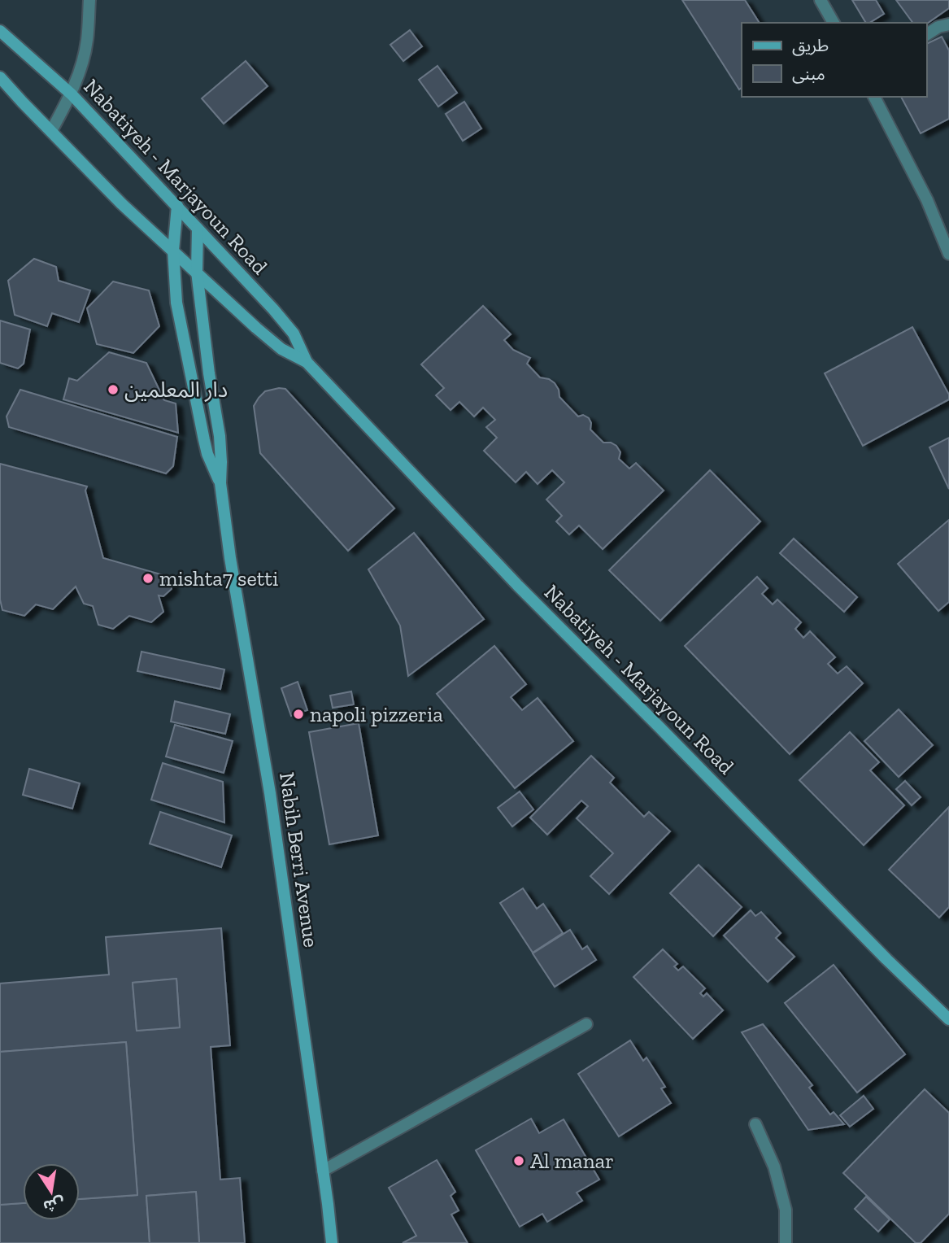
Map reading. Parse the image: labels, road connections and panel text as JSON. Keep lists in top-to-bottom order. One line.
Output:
{"streets":{"main road":["Nabatiyeh - Marjayoun Road","Nabih Berri Avenue"]},"crossings":[["Nabatiyeh - Marjayoun Road","Nabih Berri Avenue"]],"places":["دار المعلمين","mishta7 setti","napoli pizzeria","Al manar"],"legend":["طريق","مبنى"],"north":"bottom"}
